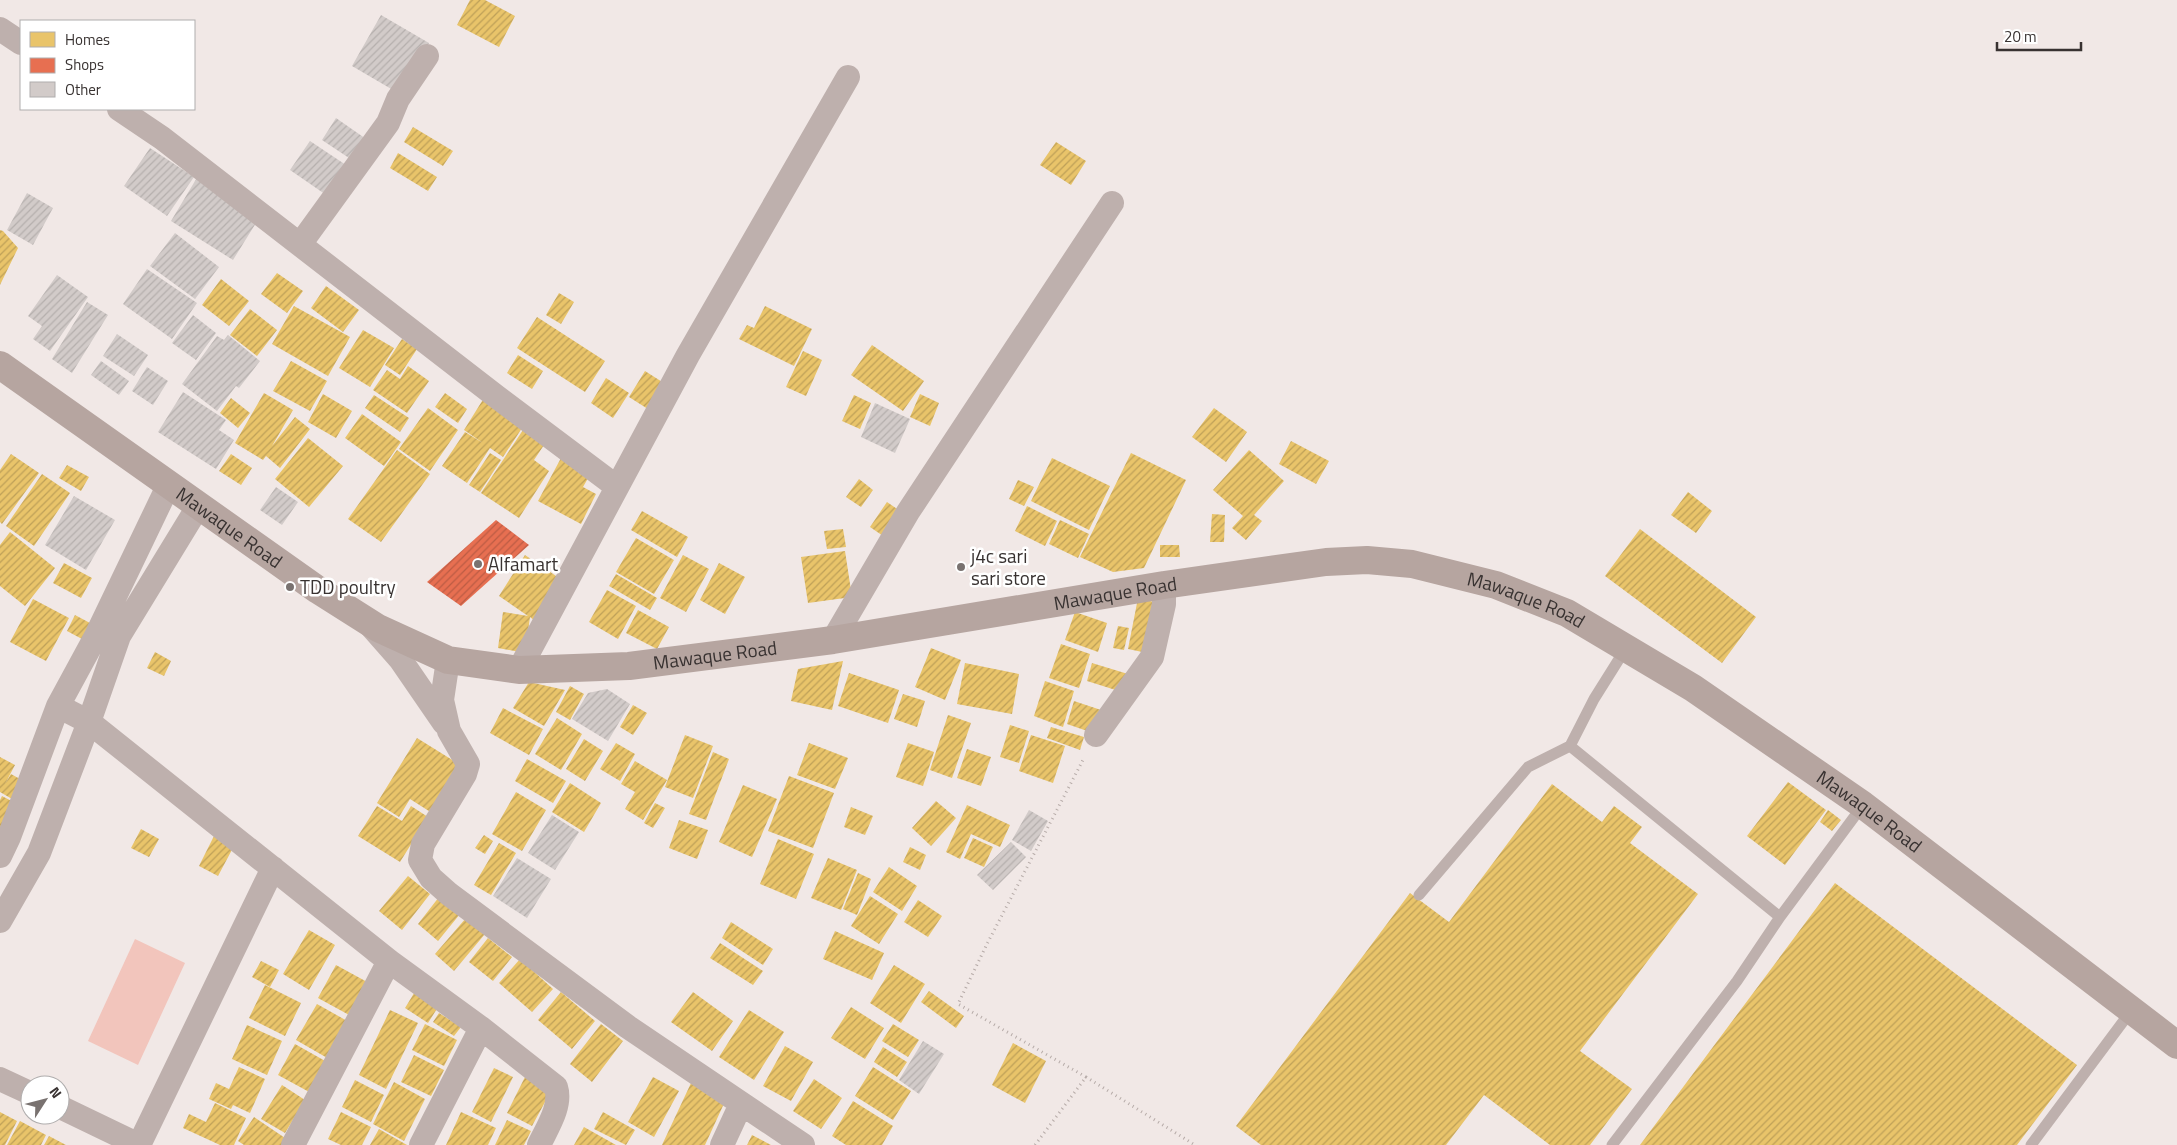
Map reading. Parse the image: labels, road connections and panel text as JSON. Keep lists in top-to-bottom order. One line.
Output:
{"streets":{"main road":["Mawaque Road"]},"places":["Alfamart","j4c sari sari store","TDD poultry"],"legend":["Homes","Shops","Other"],"scale_bar":"20 m","north":"top right"}
